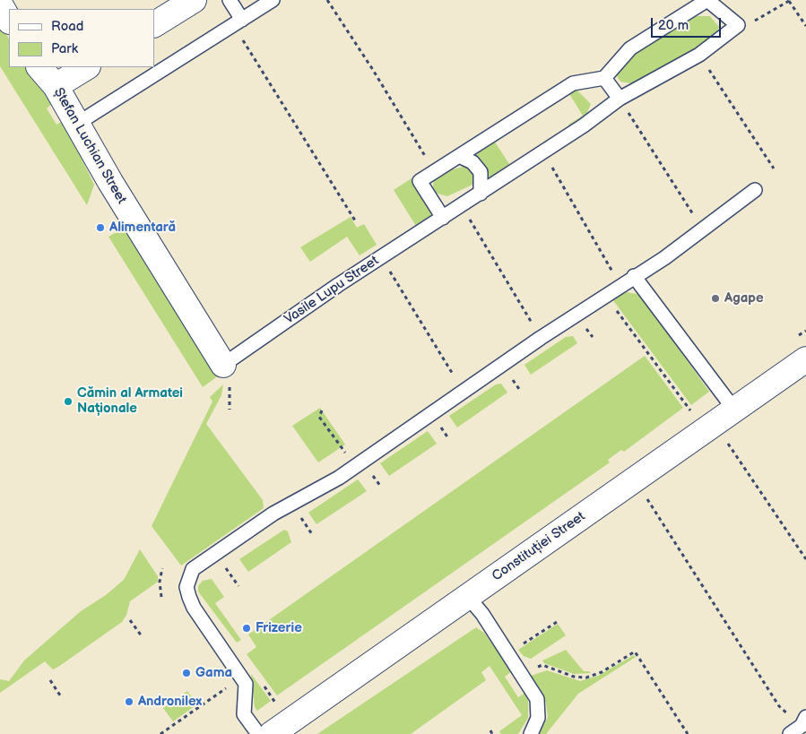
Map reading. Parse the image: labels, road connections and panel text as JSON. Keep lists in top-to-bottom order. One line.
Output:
{"streets":{"main road":["Ștefan Luchian Street","Constituției Street"],"lane":["Vasile Lupu Street"]},"crossings":[["Ștefan Luchian Street","Vasile Lupu Street"]],"places":["Alimentară","Agape","Cămin al Armatei Naționale","Frizerie","Gama","Andronilex"],"legend":["Road","Park"],"scale_bar":"20 m"}
